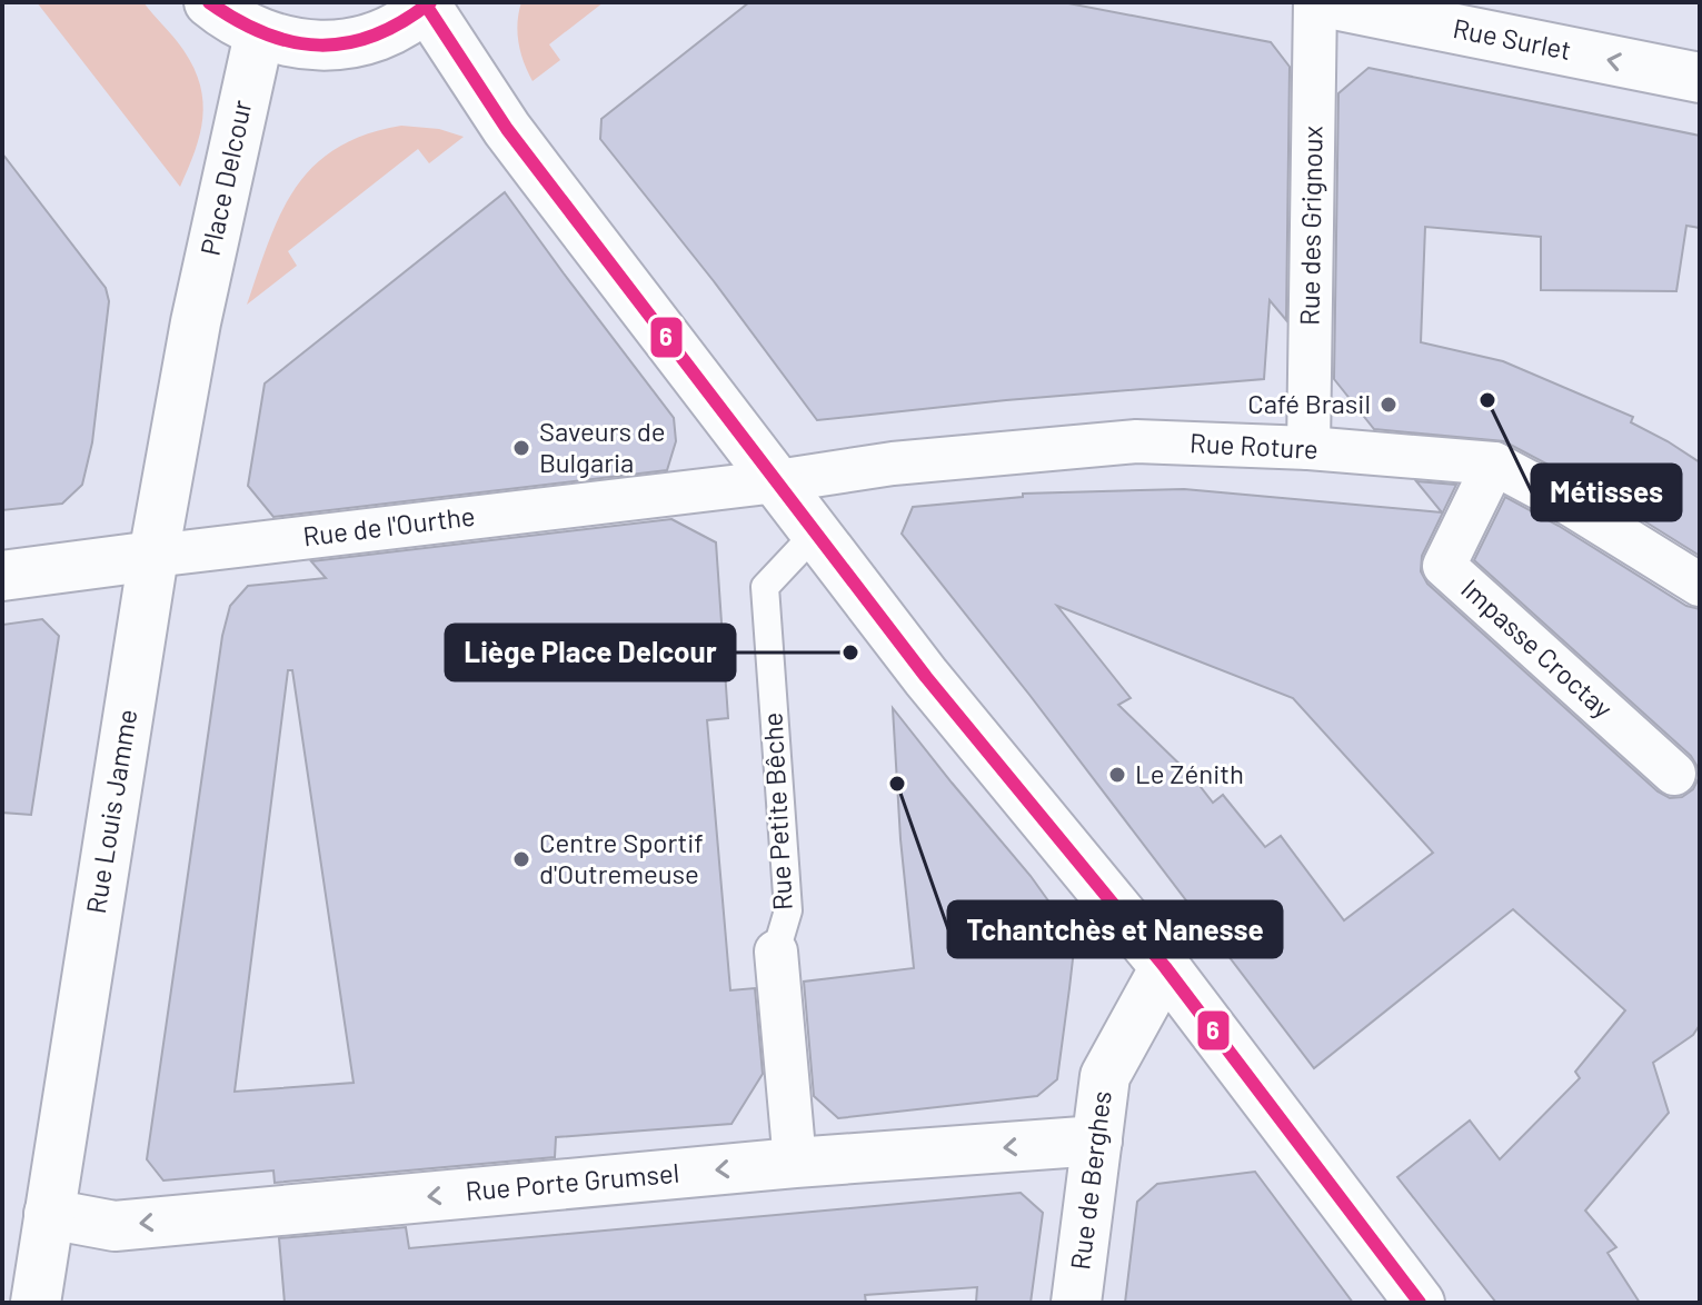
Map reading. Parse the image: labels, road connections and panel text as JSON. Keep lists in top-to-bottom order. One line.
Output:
{"streets":{"street":["Rue Surlet","Place Delcour","Rue des Grignoux","Rue Roture","Rue de l'Ourthe","Impasse Croctay","Rue Louis Jamme","Rue Petite Bêche","Rue de Berghes","Rue Porte Grumsel"]},"crossings":[["Place Delcour","Rue Louis Jamme"],["Rue des Grignoux","Rue Roture"],["Rue Roture","Rue de l'Ourthe"],["Rue Roture","Impasse Croctay"],["Rue de l'Ourthe","Rue Louis Jamme"],["Rue Louis Jamme","Rue Porte Grumsel"],["Rue Petite Bêche","Rue Porte Grumsel"],["Rue de Berghes","Rue Porte Grumsel"]],"one_way":["Rue Surlet","Rue Porte Grumsel"],"places":["Métisses","Café Brasil","Saveurs de Bulgaria","Liège Place Delcour","Le Zénith","Tchantchès et Nanesse","Centre Sportif d'Outremeuse"],"lines":["transit line 6"]}
